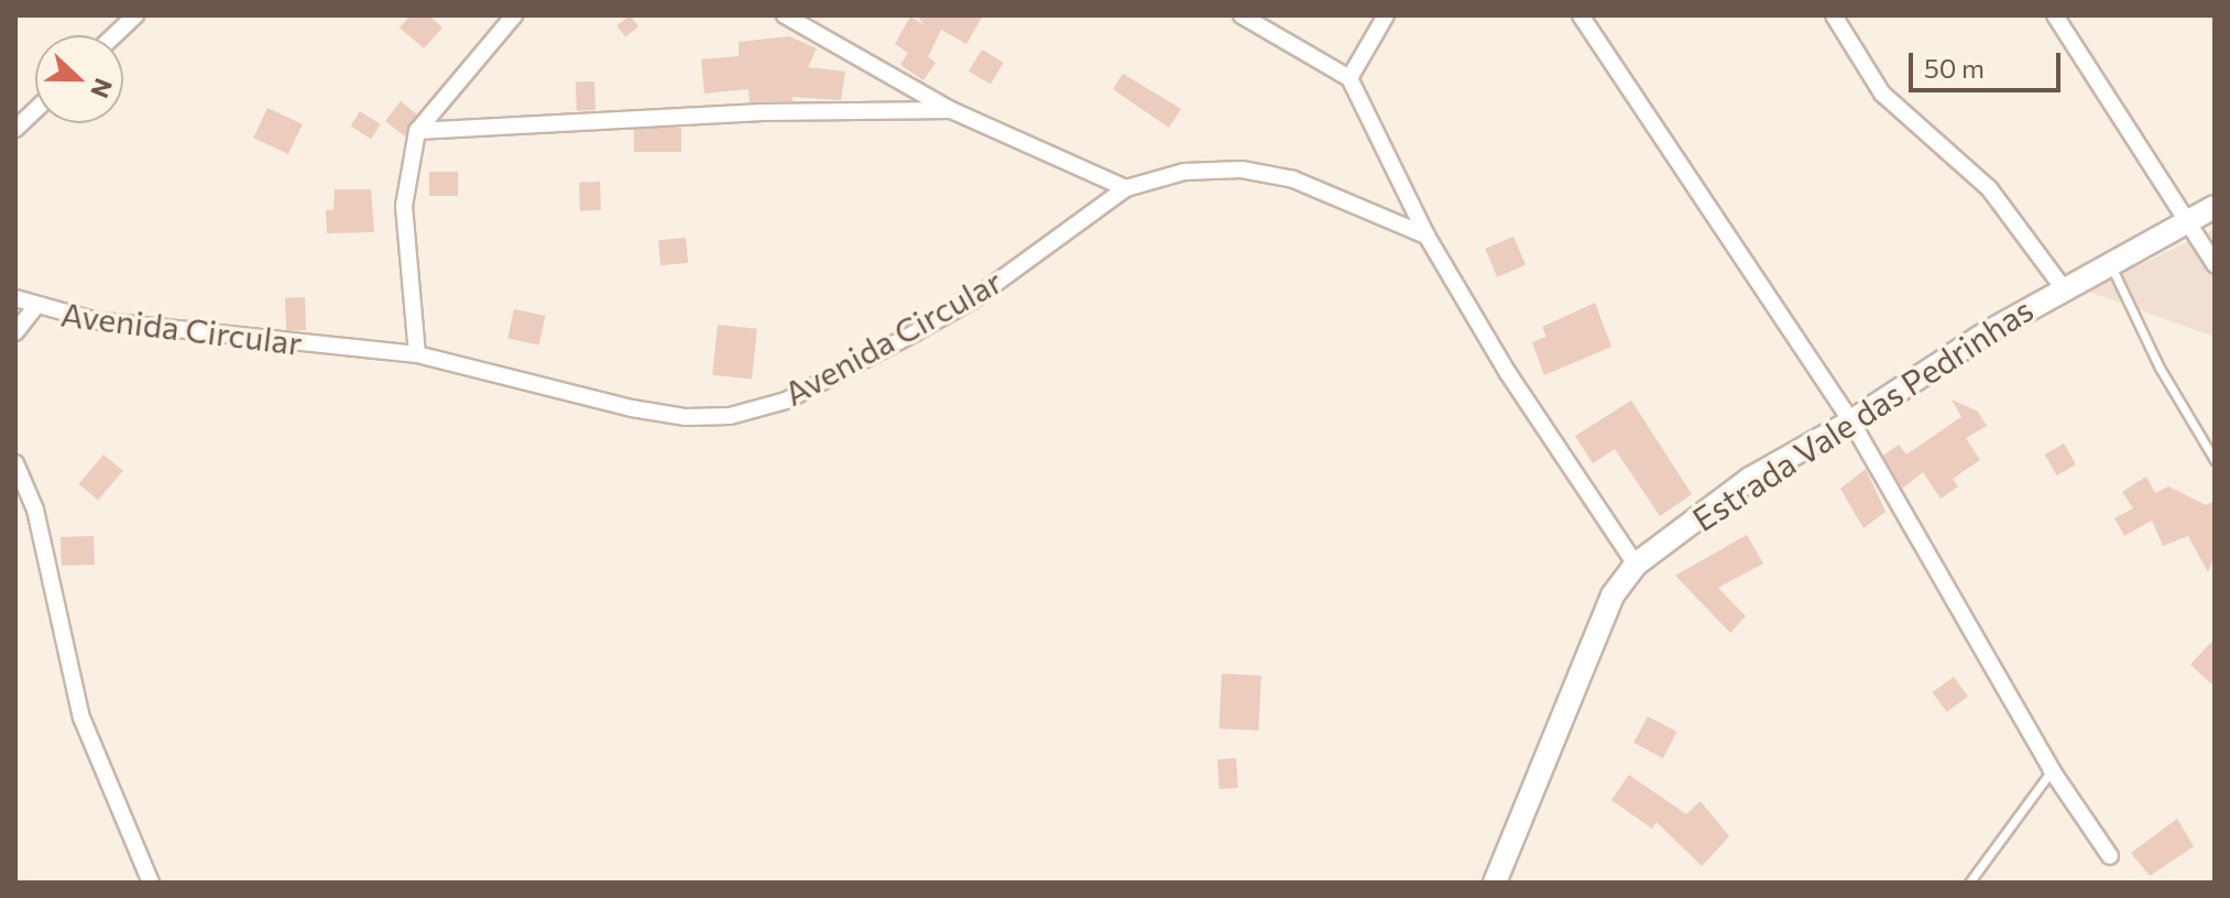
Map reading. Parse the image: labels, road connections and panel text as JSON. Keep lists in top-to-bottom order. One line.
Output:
{"streets":{"main road":["Estrada Vale das Pedrinhas"],"street":["Avenida Circular"]},"scale_bar":"50 m","north":"right"}
